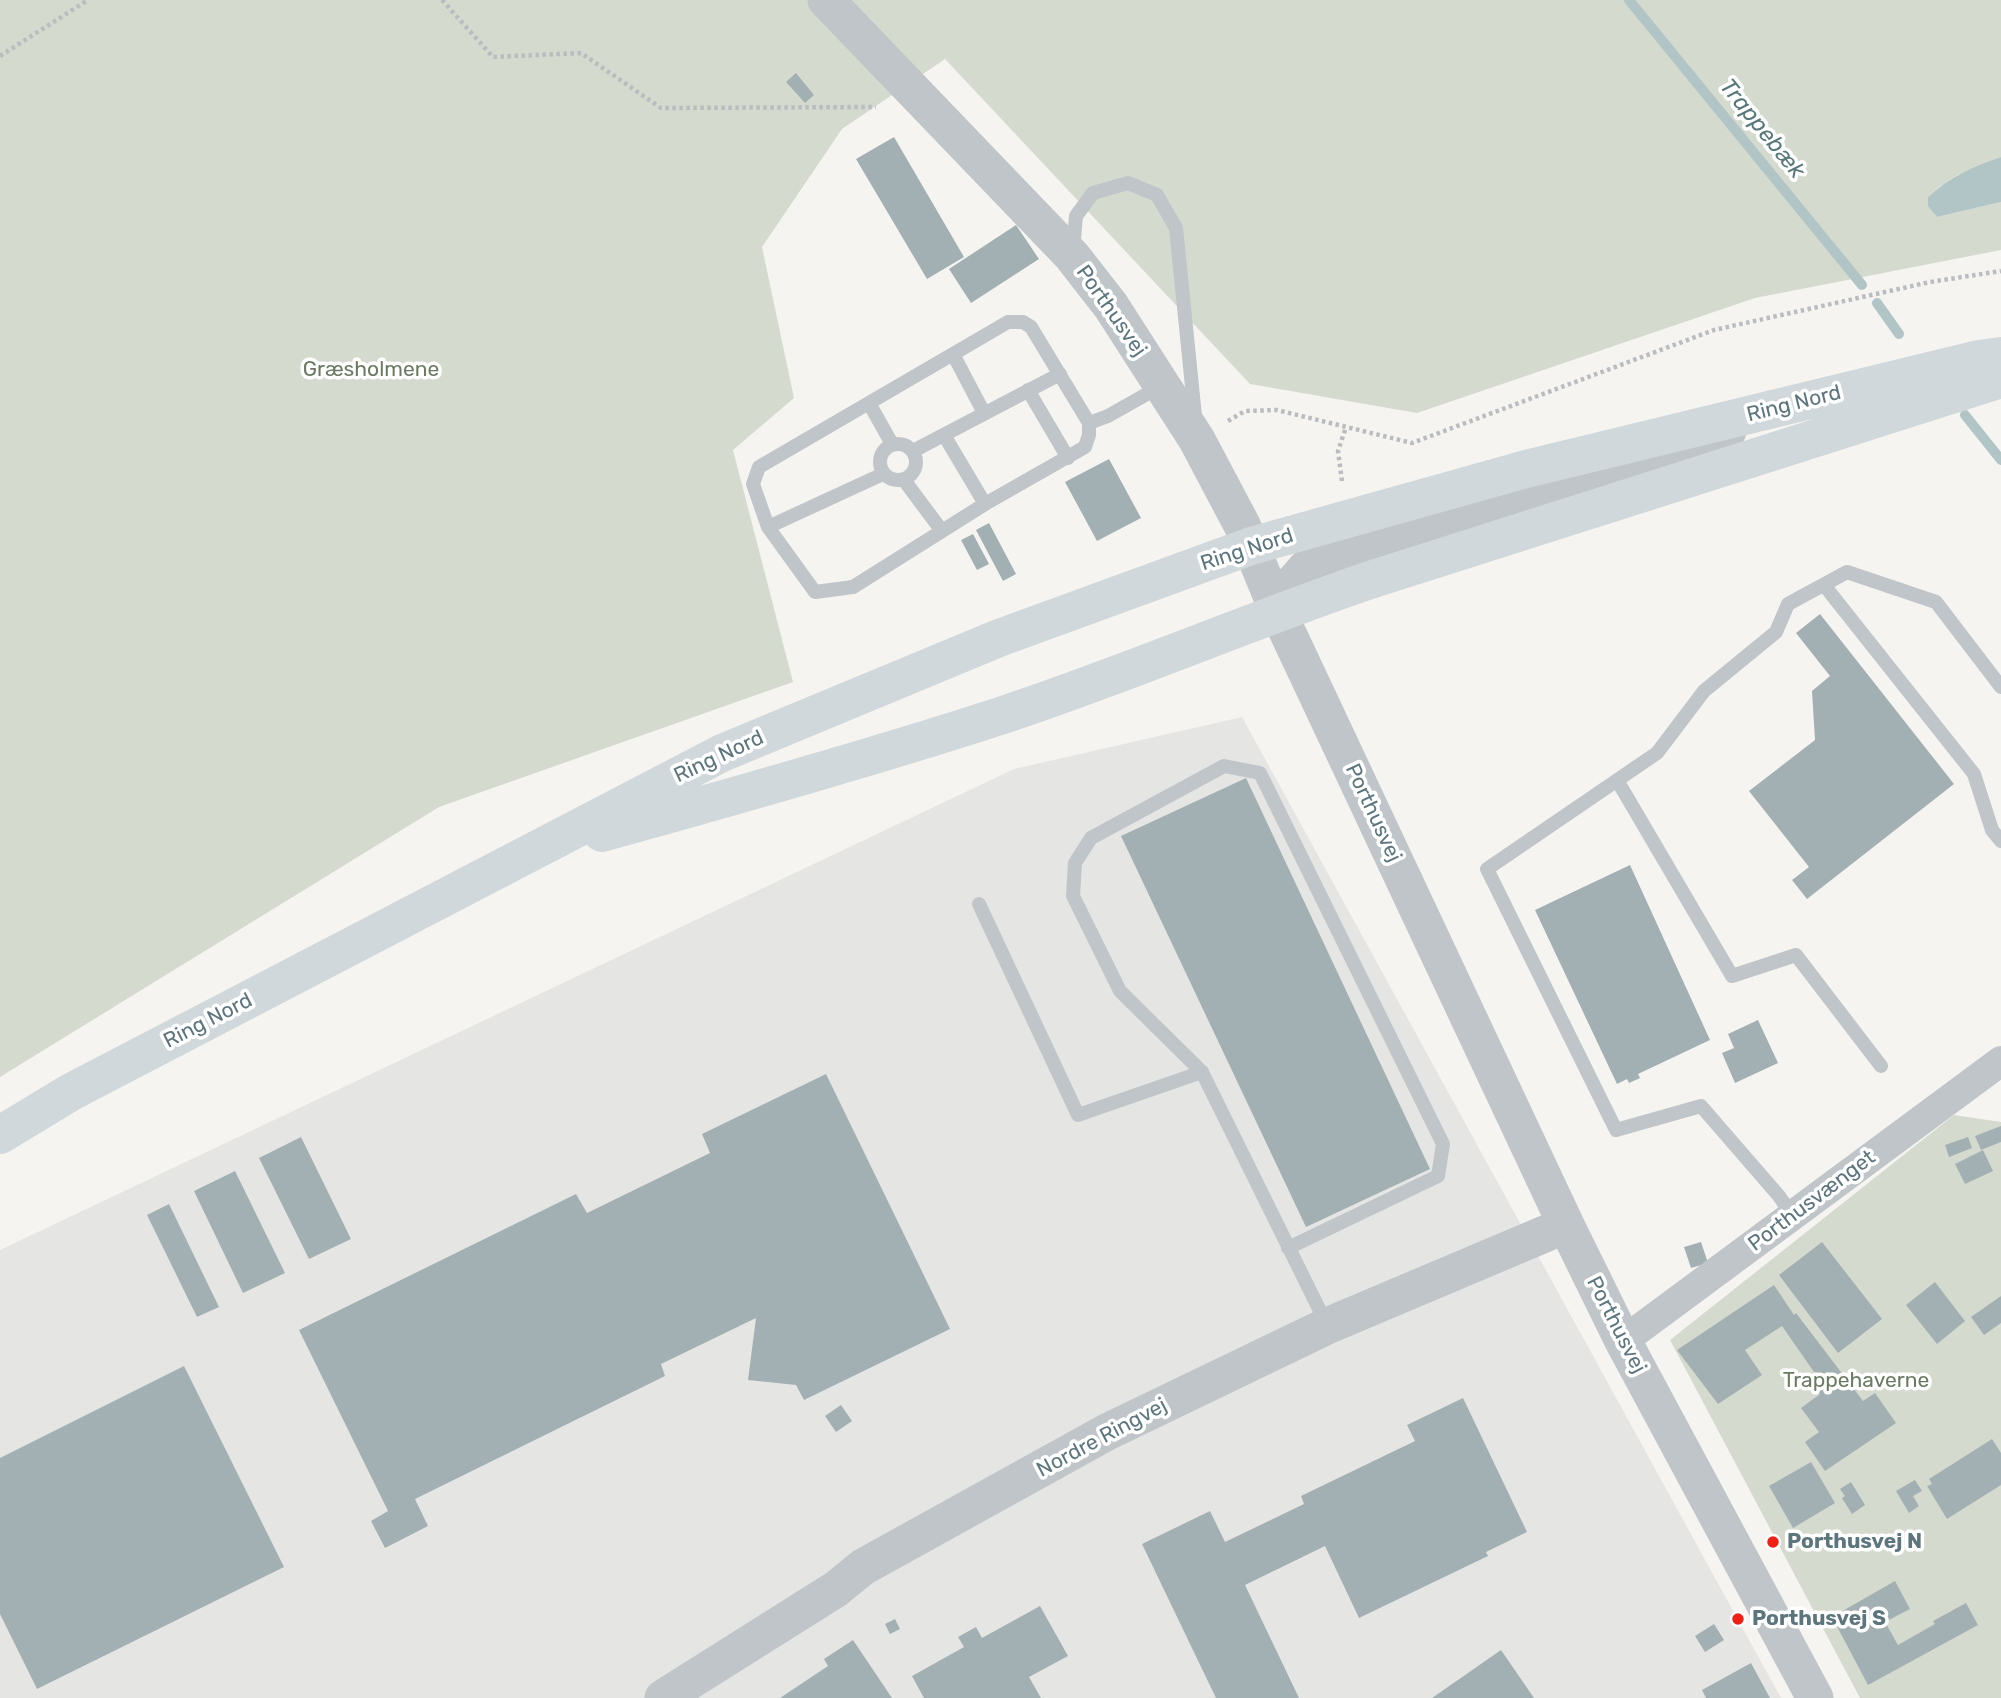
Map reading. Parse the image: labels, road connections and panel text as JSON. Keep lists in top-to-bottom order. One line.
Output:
{"streets":{"main road":["Ring Nord"],"street":["Porthusvej","Porthusvænget","Nordre Ringvej"]},"crossings":[["Porthusvej","Ring Nord"],["Porthusvej","Porthusvænget"],["Porthusvej","Nordre Ringvej"]],"water":["Trappebæk"],"parks":["Græsholmene","Trappehaverne"],"places":["Porthusvej N","Porthusvej S"]}
